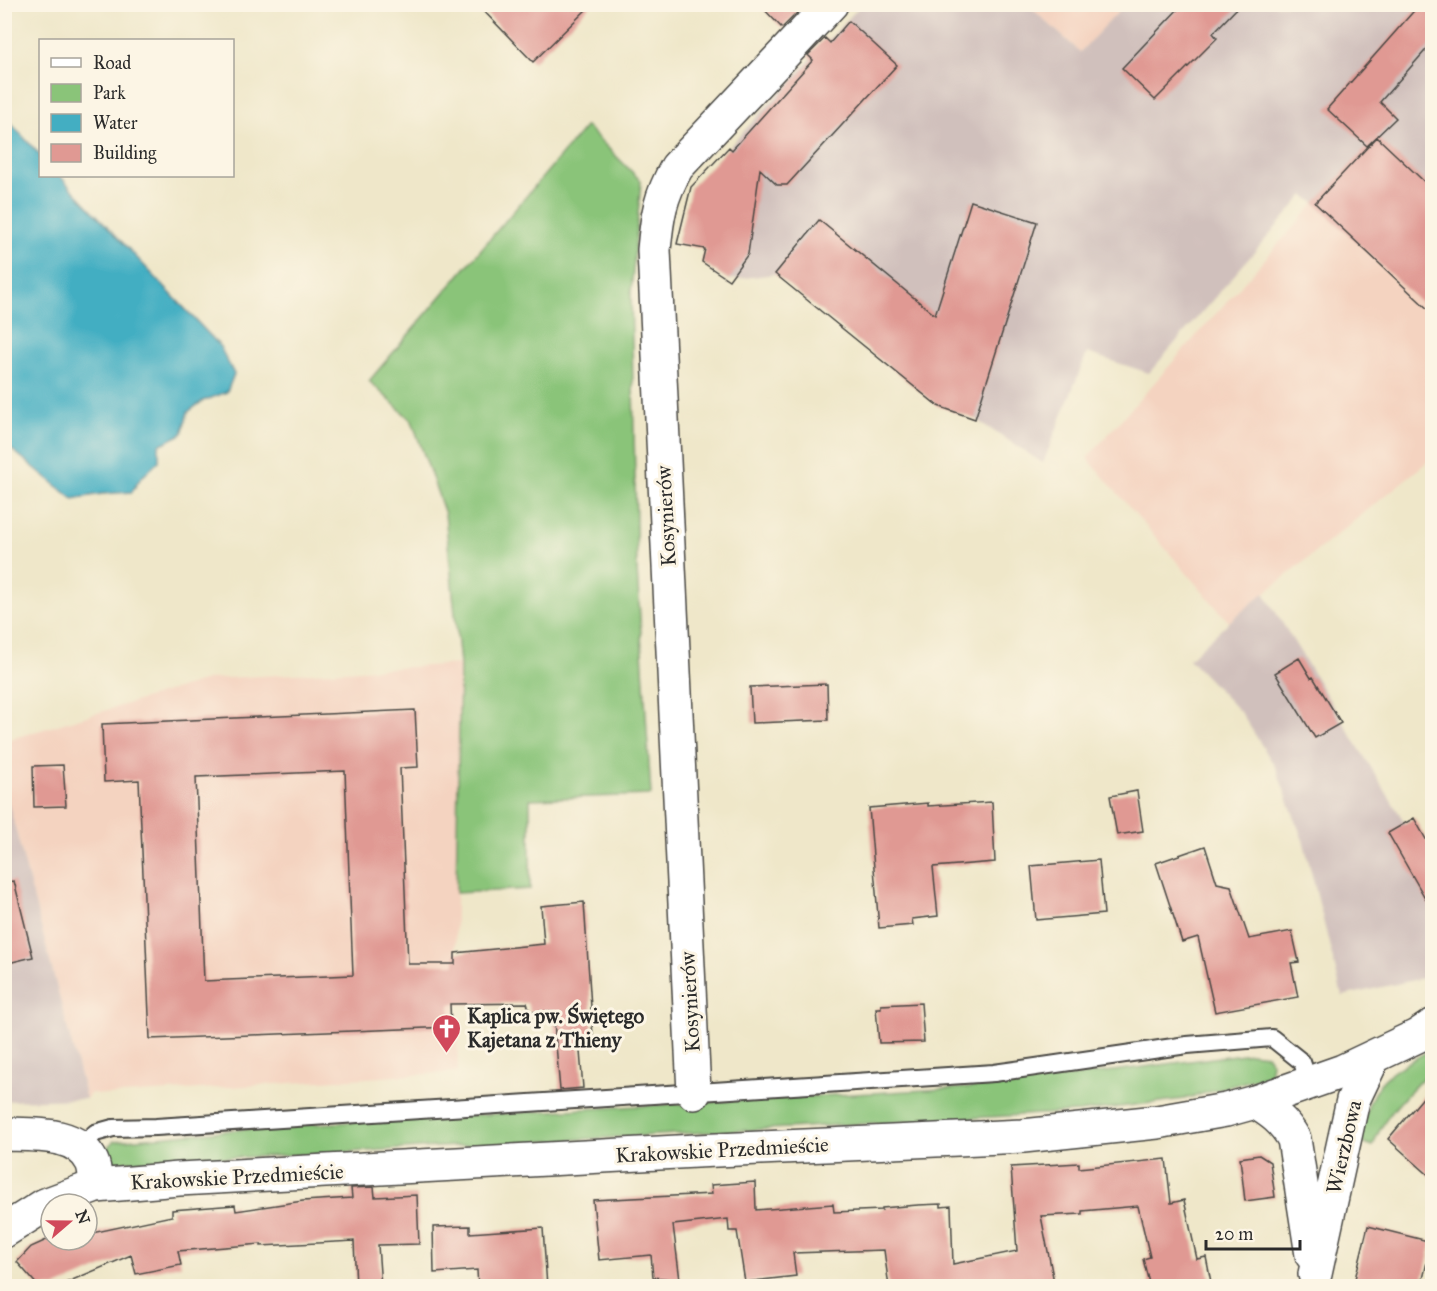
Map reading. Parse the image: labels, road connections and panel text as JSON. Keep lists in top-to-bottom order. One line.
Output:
{"streets":{"street":["Kosynierów","Wierzbowa","Krakowskie Przedmieście"]},"crossings":[["Wierzbowa","Krakowskie Przedmieście"]],"places":{"church":["Kaplica pw. Świętego Kajetana z Thieny"]},"legend":["Road","Park","Water","Building"],"scale_bar":"20 m","north":"right"}
